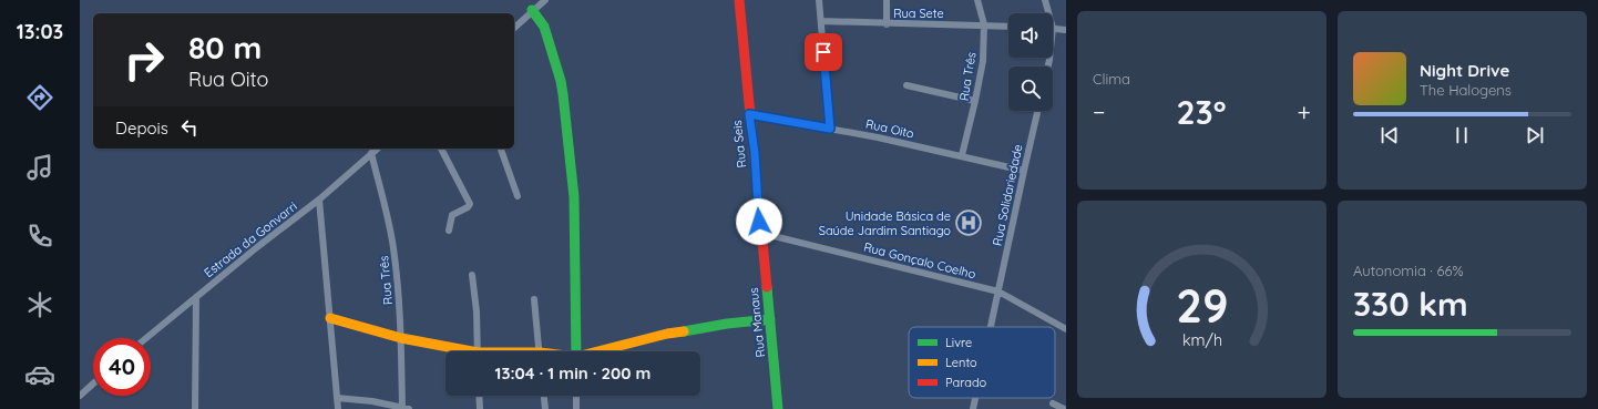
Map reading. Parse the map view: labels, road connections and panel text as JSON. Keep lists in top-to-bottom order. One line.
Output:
{"streets":{"street":["Rua Sete","Rua Três","Rua Oito","Rua Seis","Rua Solidariedade","Estrada da Gonvarri","Rua Gonçalo Coelho","Rua Manaus"]},"crossings":[["Rua Sete","Rua Três"],["Rua Três","Rua Oito"],["Rua Três","Estrada da Gonvarri"],["Rua Oito","Rua Seis"],["Rua Oito","Rua Solidariedade"],["Rua Seis","Rua Gonçalo Coelho"],["Rua Seis","Rua Manaus"],["Rua Solidariedade","Rua Gonçalo Coelho"],["Rua Gonçalo Coelho","Rua Manaus"]],"places":{"hospital":["Unidade Básica de Saúde Jardim Santiago"]},"legend":["Livre","Lento","Parado"],"page":{"tabs":"13:03","tile":["Clima",["Autonomia · 66%","330 km"]],"turn":["80 m","Rua Oito"],"song":["Night Drive","The Halogens"],"heat":["−","23°","+"],"then":"Depois","limit":"40","trip":"13:04 · 1 min · 200 m","gauge":["29","km/h"]}}
